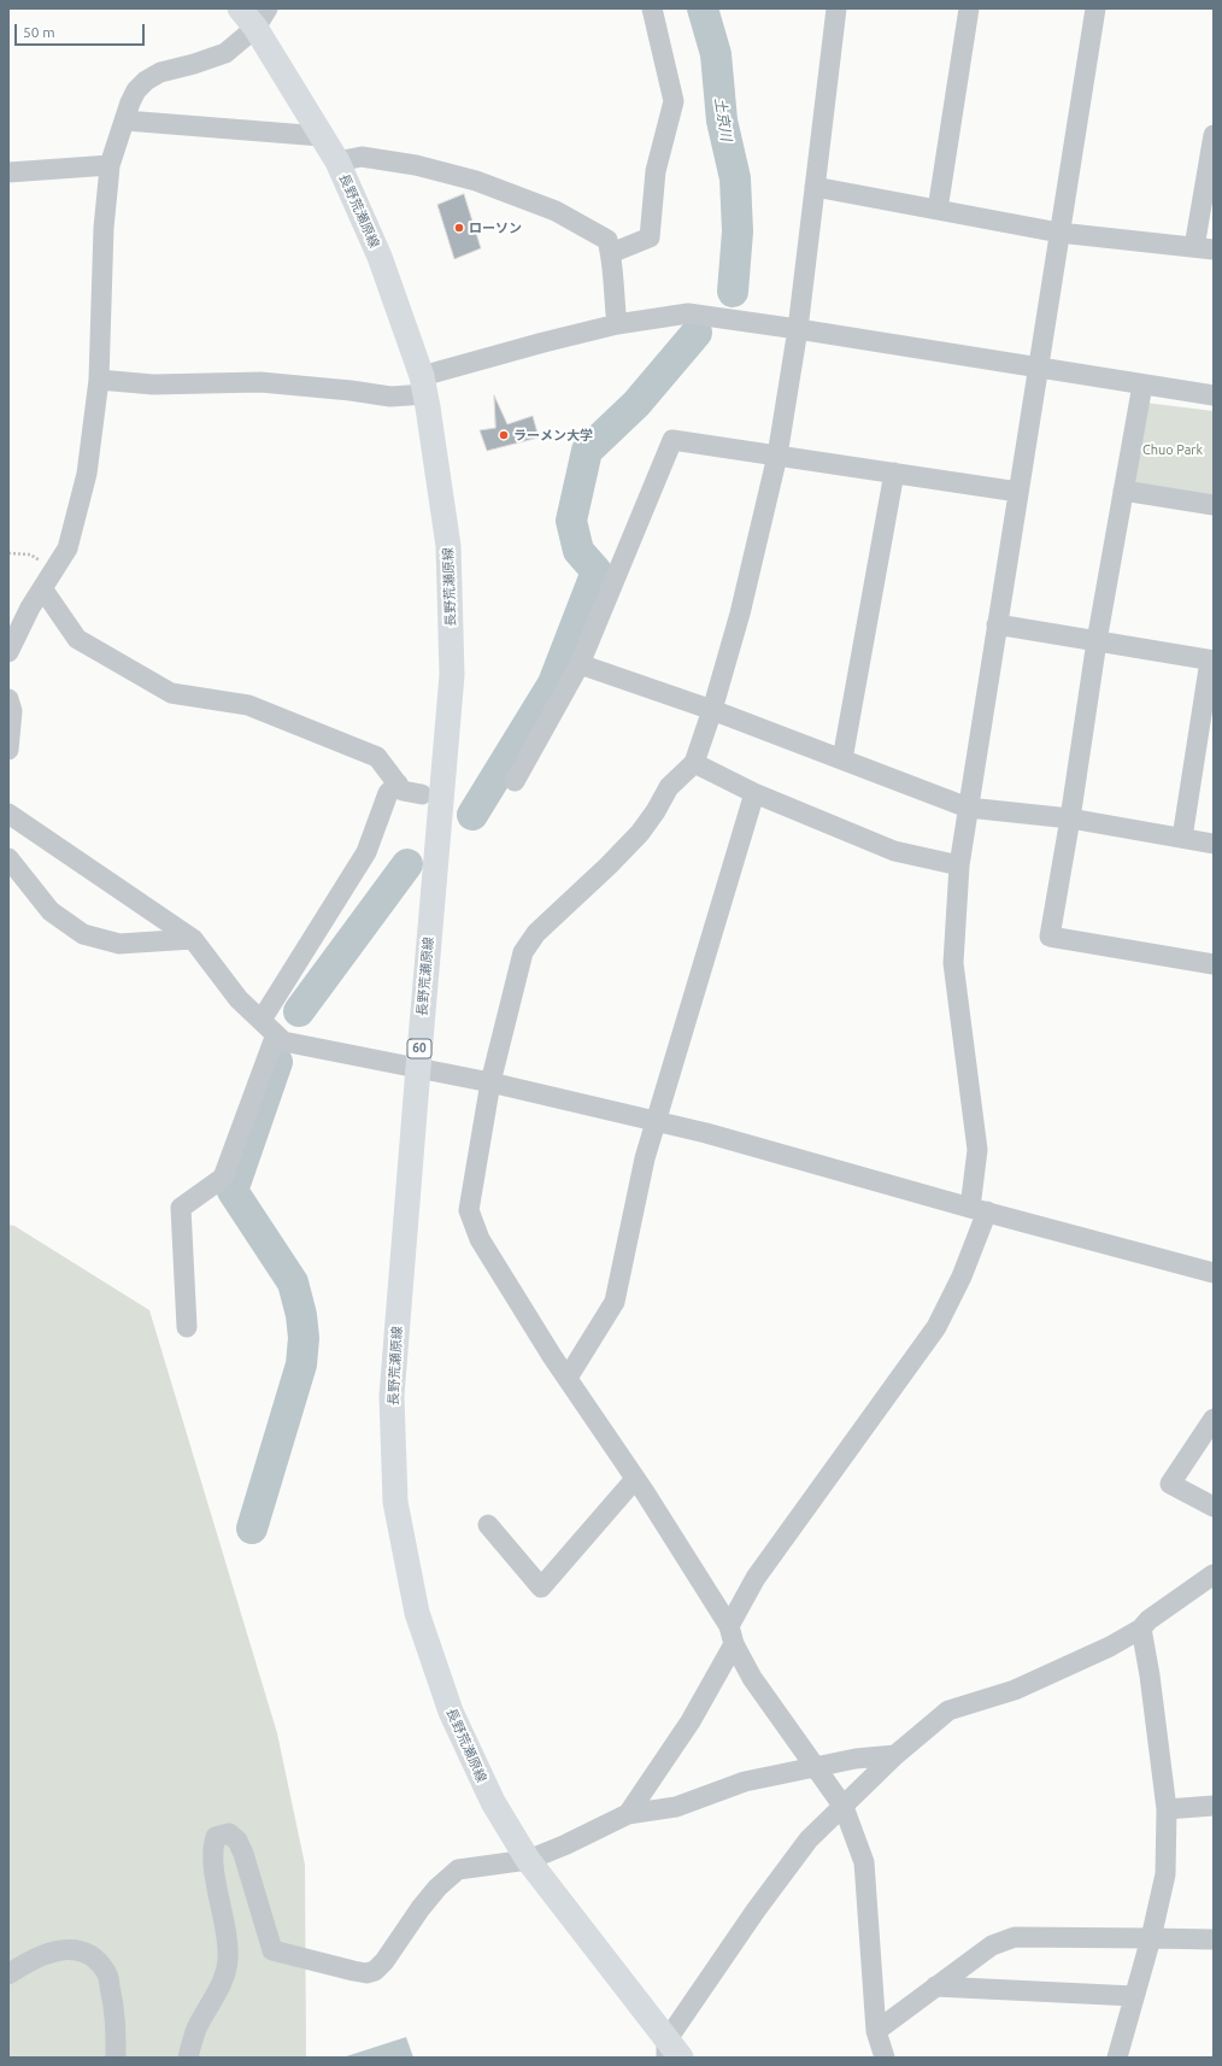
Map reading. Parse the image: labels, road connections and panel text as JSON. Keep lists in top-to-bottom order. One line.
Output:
{"streets":{"main road":["長野荒瀬原線","60"]},"water":["土京川"],"parks":["Chuo Park"],"places":["ローソン","ラーメン大学"],"scale_bar":"50 m"}
